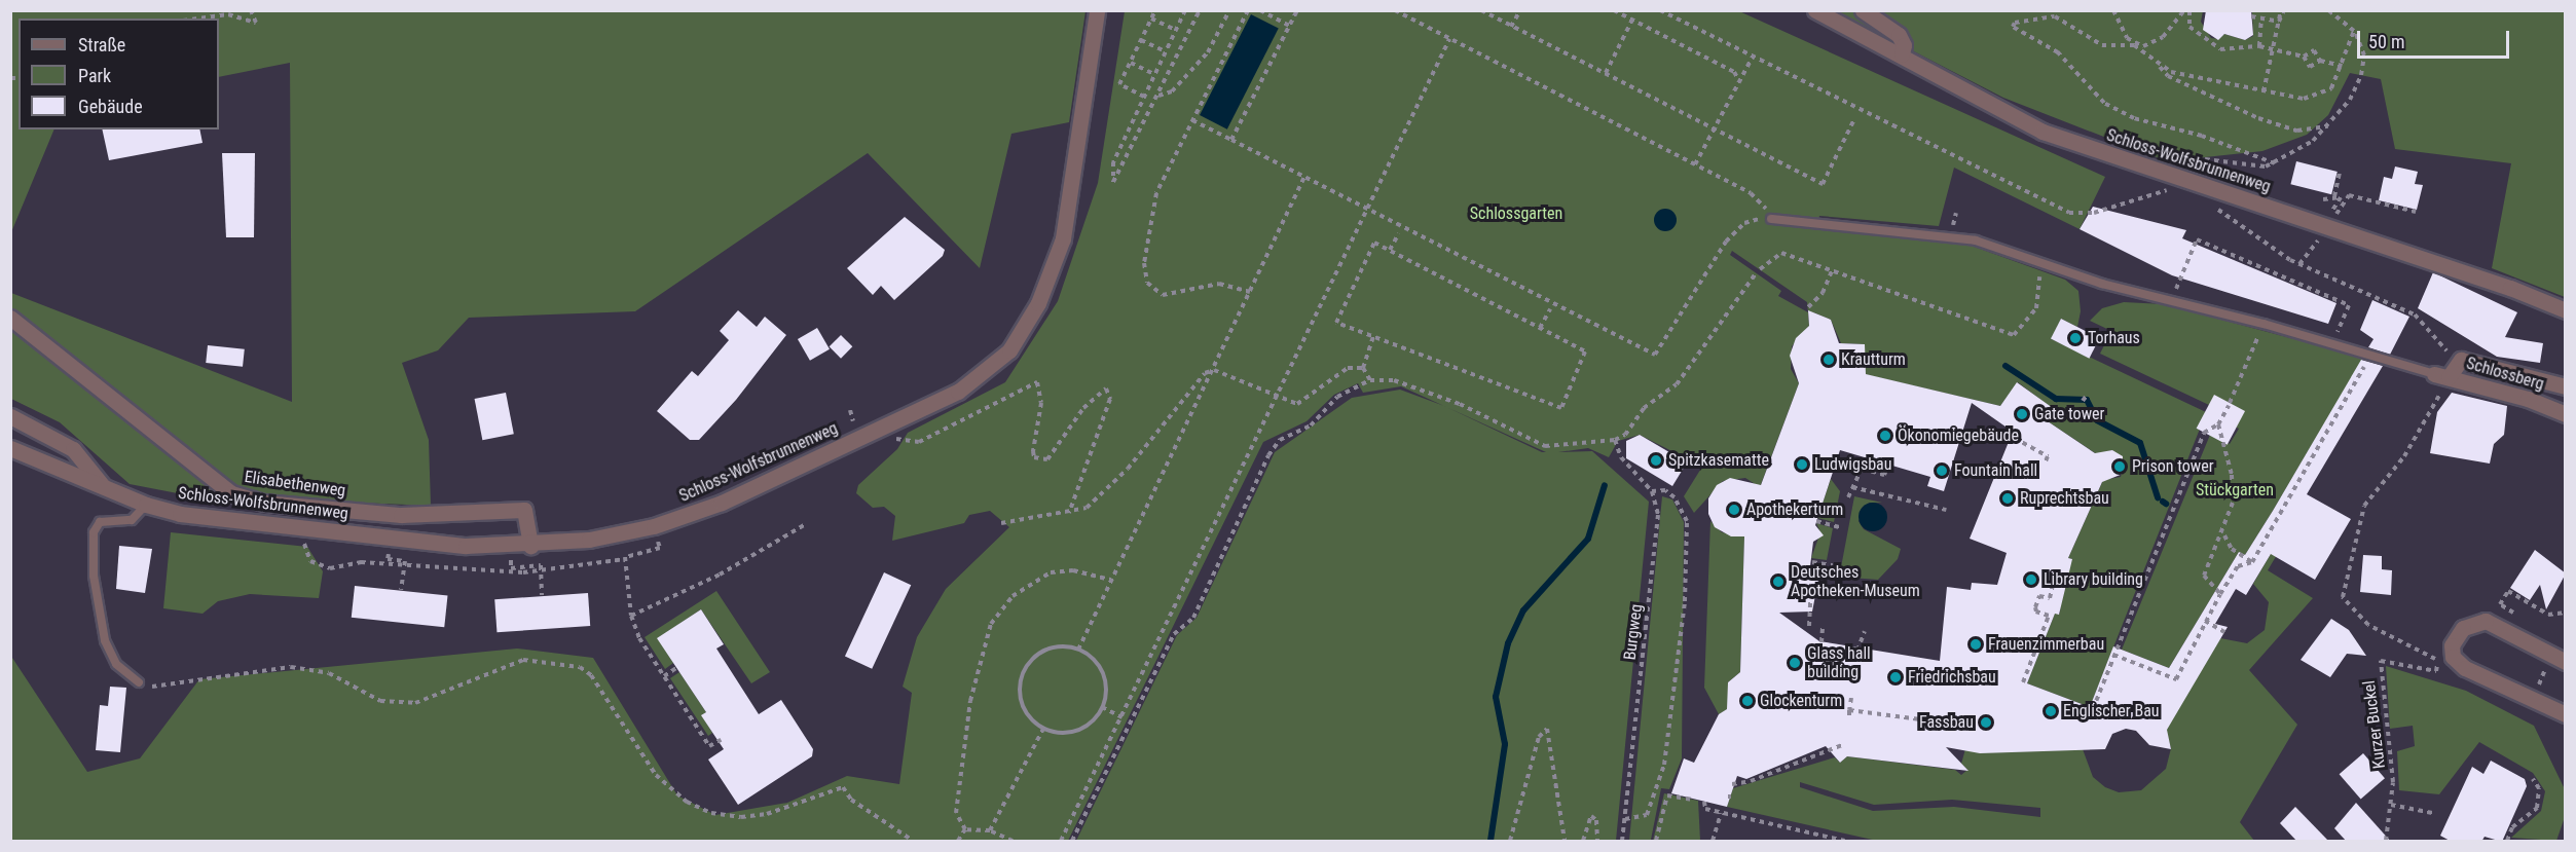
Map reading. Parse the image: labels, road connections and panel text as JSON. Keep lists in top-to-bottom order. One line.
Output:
{"streets":{"street":["Schloss-Wolfsbrunnenweg","Schlossberg","Elisabethenweg"],"path":["Burgweg","Kurzer Buckel"]},"crossings":[["Schloss-Wolfsbrunnenweg","Elisabethenweg"]],"parks":["Schlossgarten","Stückgarten"],"places":["Torhaus","Krautturm","Gate tower","Ökonomiegebäude","Spitzkasematte","Ludwigsbau","Prison tower","Fountain hall","Ruprechtsbau","Apothekerturm","Library building","Deutsches Apotheken-Museum","Frauenzimmerbau","Glass hall building","Friedrichsbau","Glockenturm","Englischer Bau","Fassbau"],"legend":["Straße","Park","Gebäude"],"scale_bar":"50 m"}
